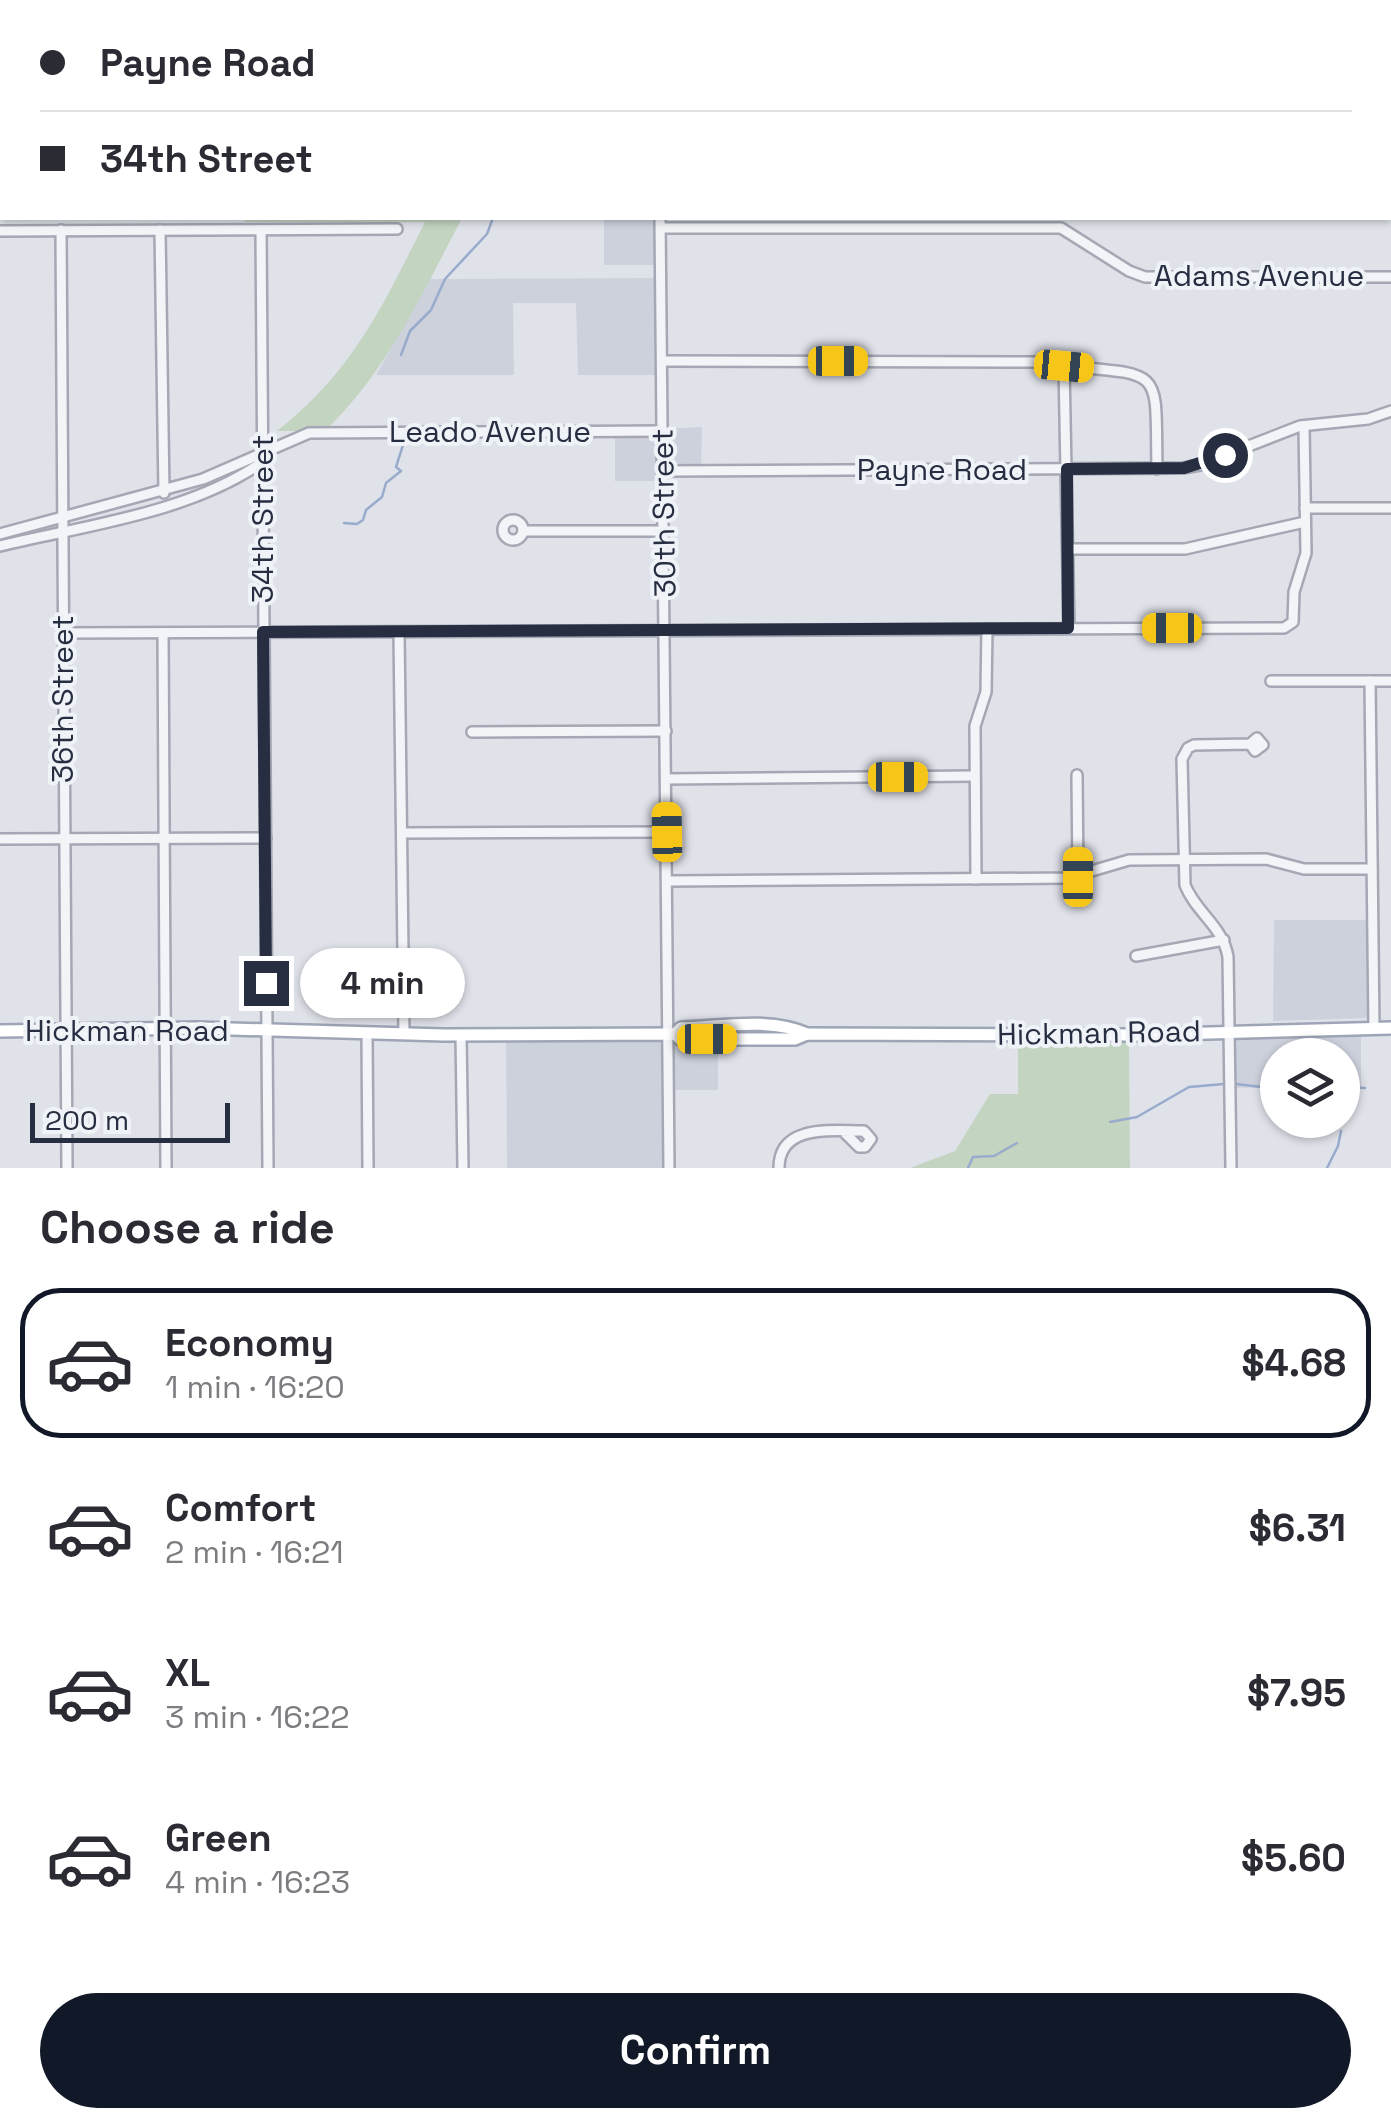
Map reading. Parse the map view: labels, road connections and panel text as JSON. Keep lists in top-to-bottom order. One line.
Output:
{"streets":{"main road":["Hickman Road"],"street":["Adams Avenue","Leado Avenue","Payne Road","30th Street","34th Street","36th Street"]},"crossings":[["Adams Avenue","30th Street"],["Leado Avenue","30th Street"],["Leado Avenue","34th Street"],["Payne Road","30th Street"],["30th Street","Hickman Road"],["34th Street","Hickman Road"],["36th Street","Hickman Road"]],"scale_bar":"200 m","page":{"banner":["Payne Road","34th Street"],"bubble":"4 min","scale":"200 m","heading":"Choose a ride","list":[{"name":"Economy","note":"1 min · 16:20","value":"$4.68"},{"name":"Comfort","note":"2 min · 16:21","value":"$6.31"},{"name":"XL","note":"3 min · 16:22","value":"$7.95"},{"name":"Green","note":"4 min · 16:23","value":"$5.60"}],"buttons":"Confirm"}}
